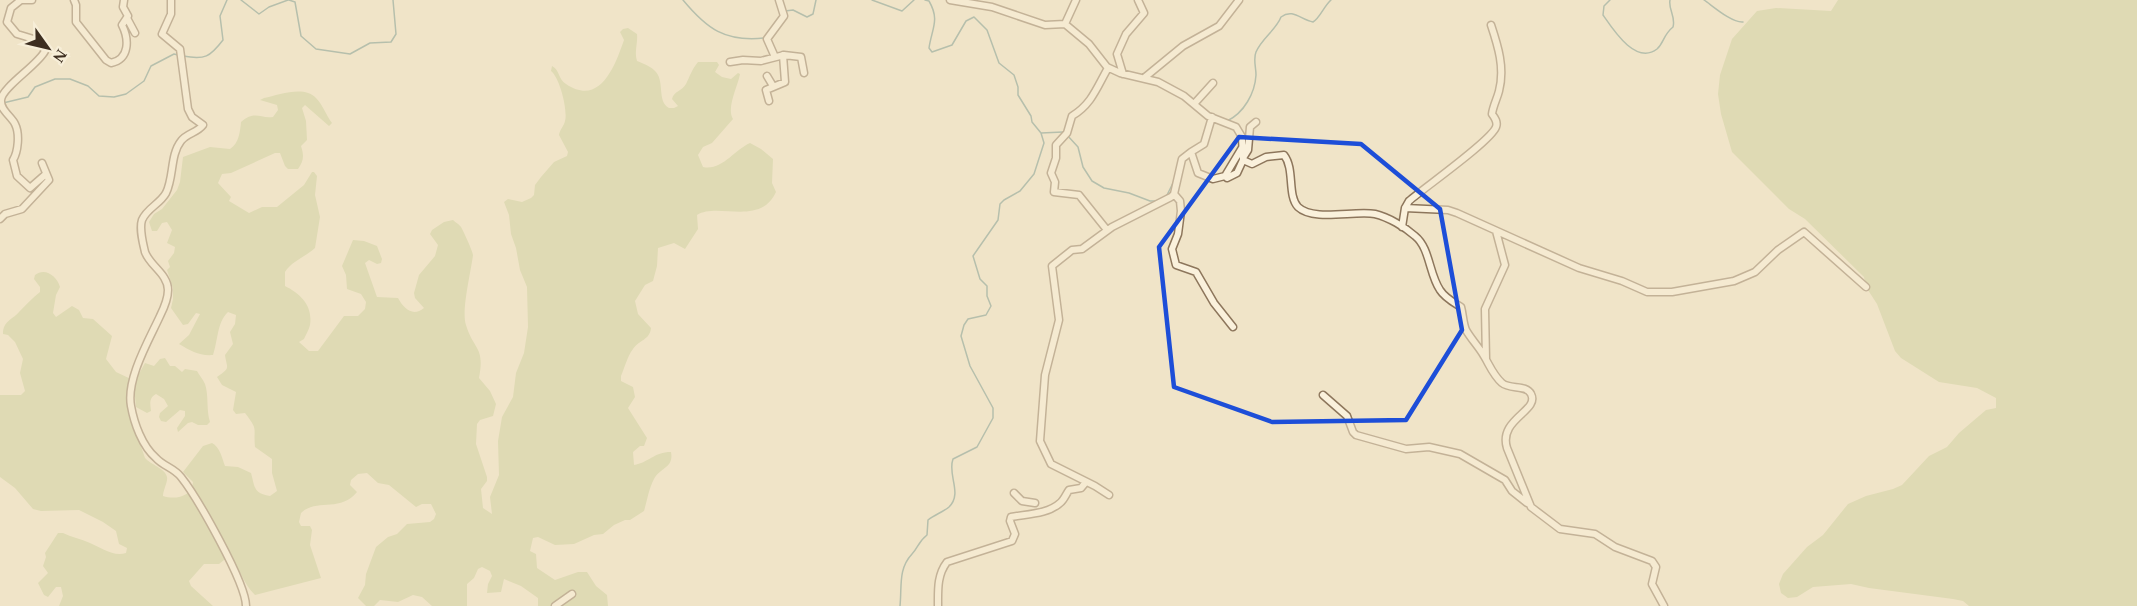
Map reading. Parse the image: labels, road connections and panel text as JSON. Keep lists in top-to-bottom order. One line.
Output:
{"north":"bottom right"}
